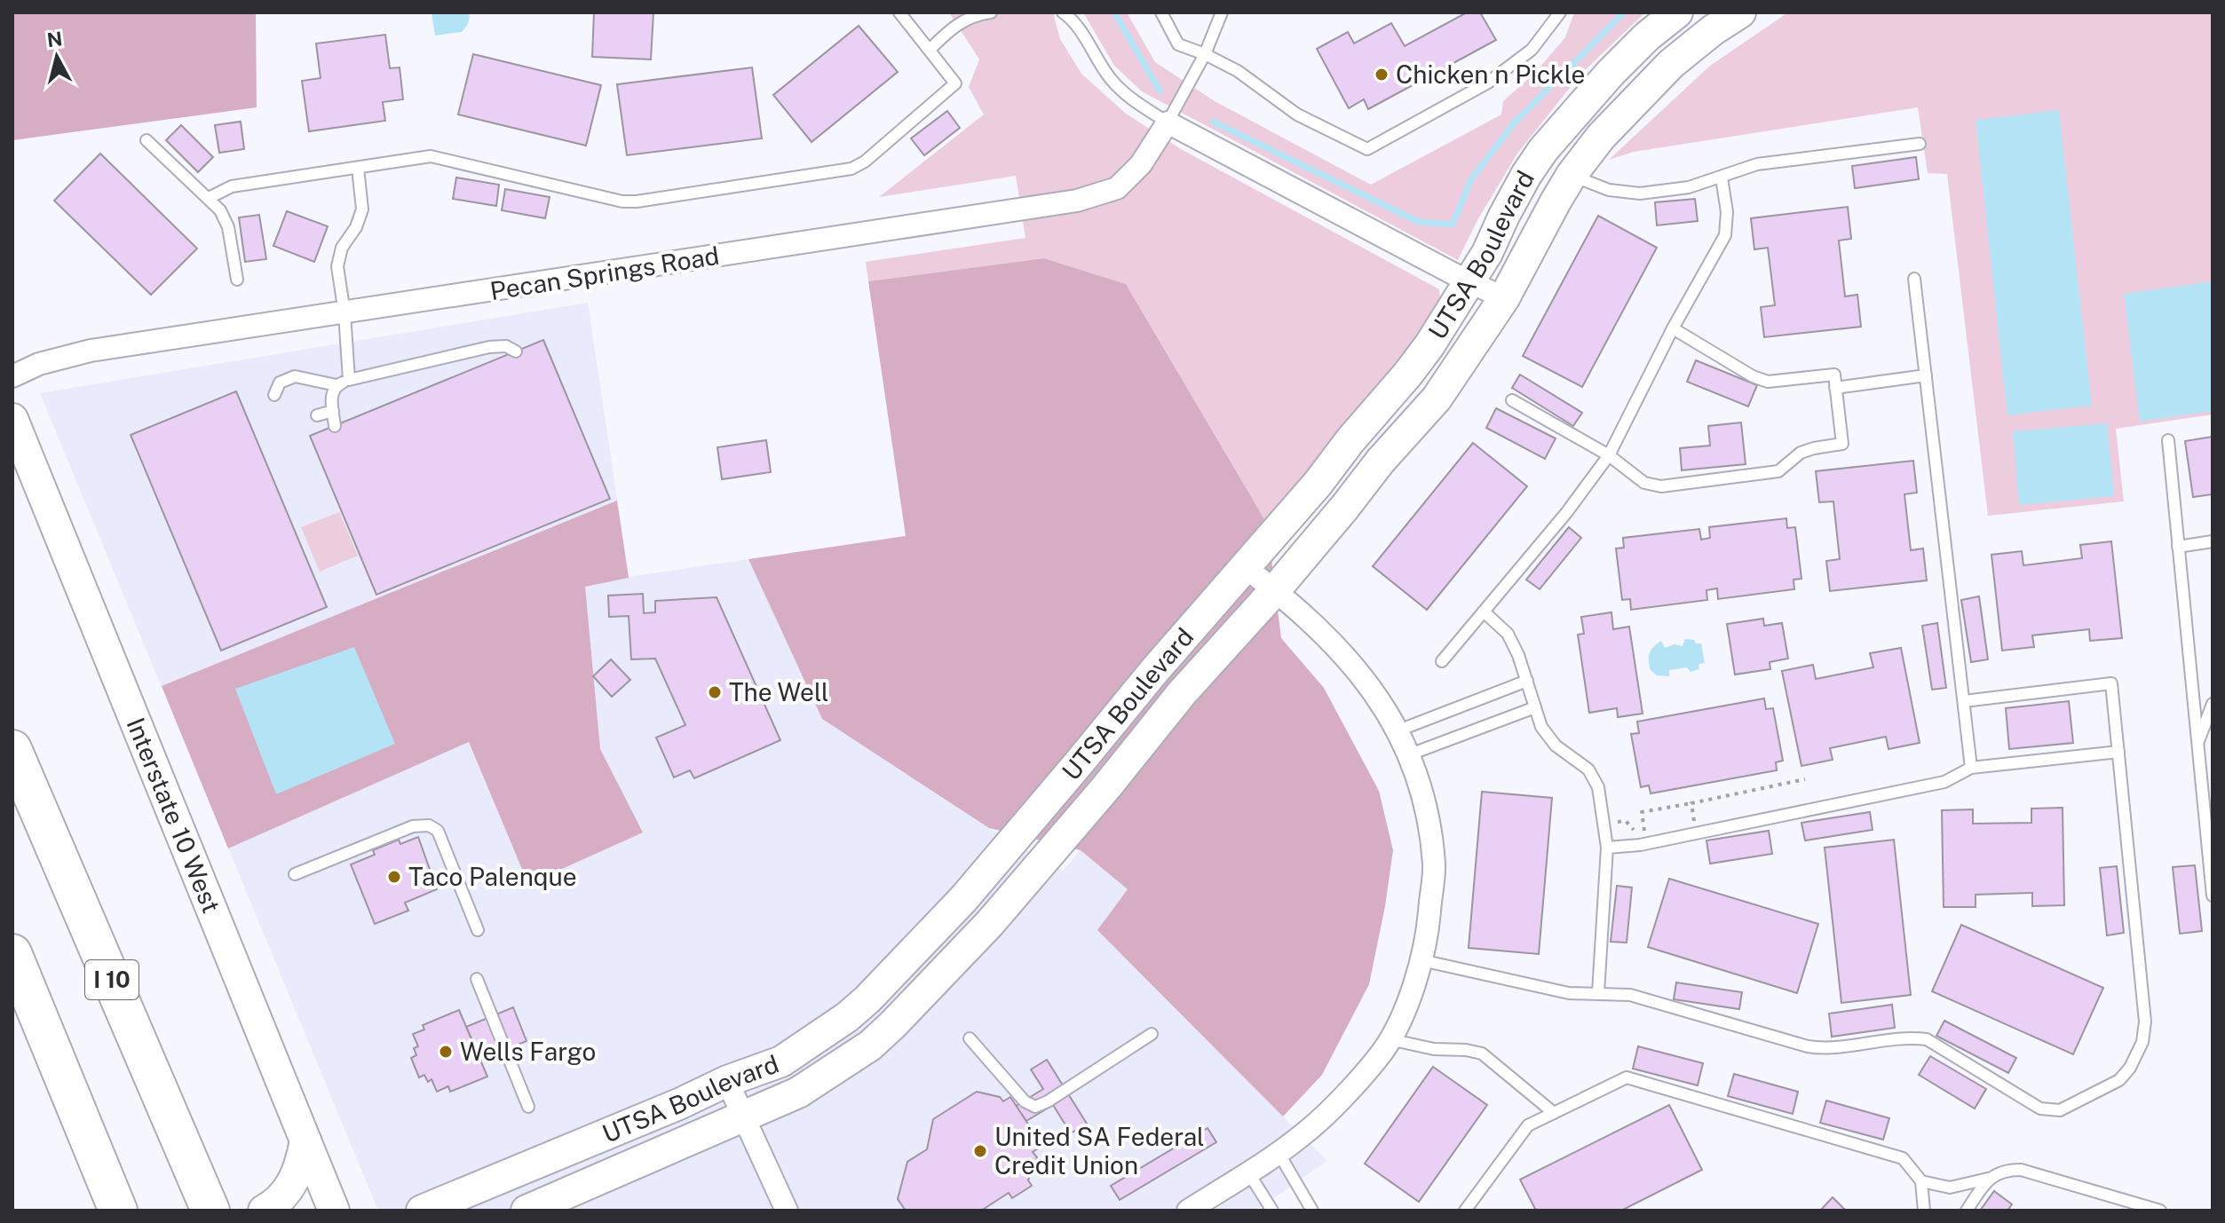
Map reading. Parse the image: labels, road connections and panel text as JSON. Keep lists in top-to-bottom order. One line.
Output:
{"streets":{"highway":["I 10"],"main road":["UTSA Boulevard","Interstate 10 West"],"street":["Pecan Springs Road"]},"places":["Chicken n Pickle","The Well","Taco Palenque","Wells Fargo","United SA Federal Credit Union"],"north":"top"}
